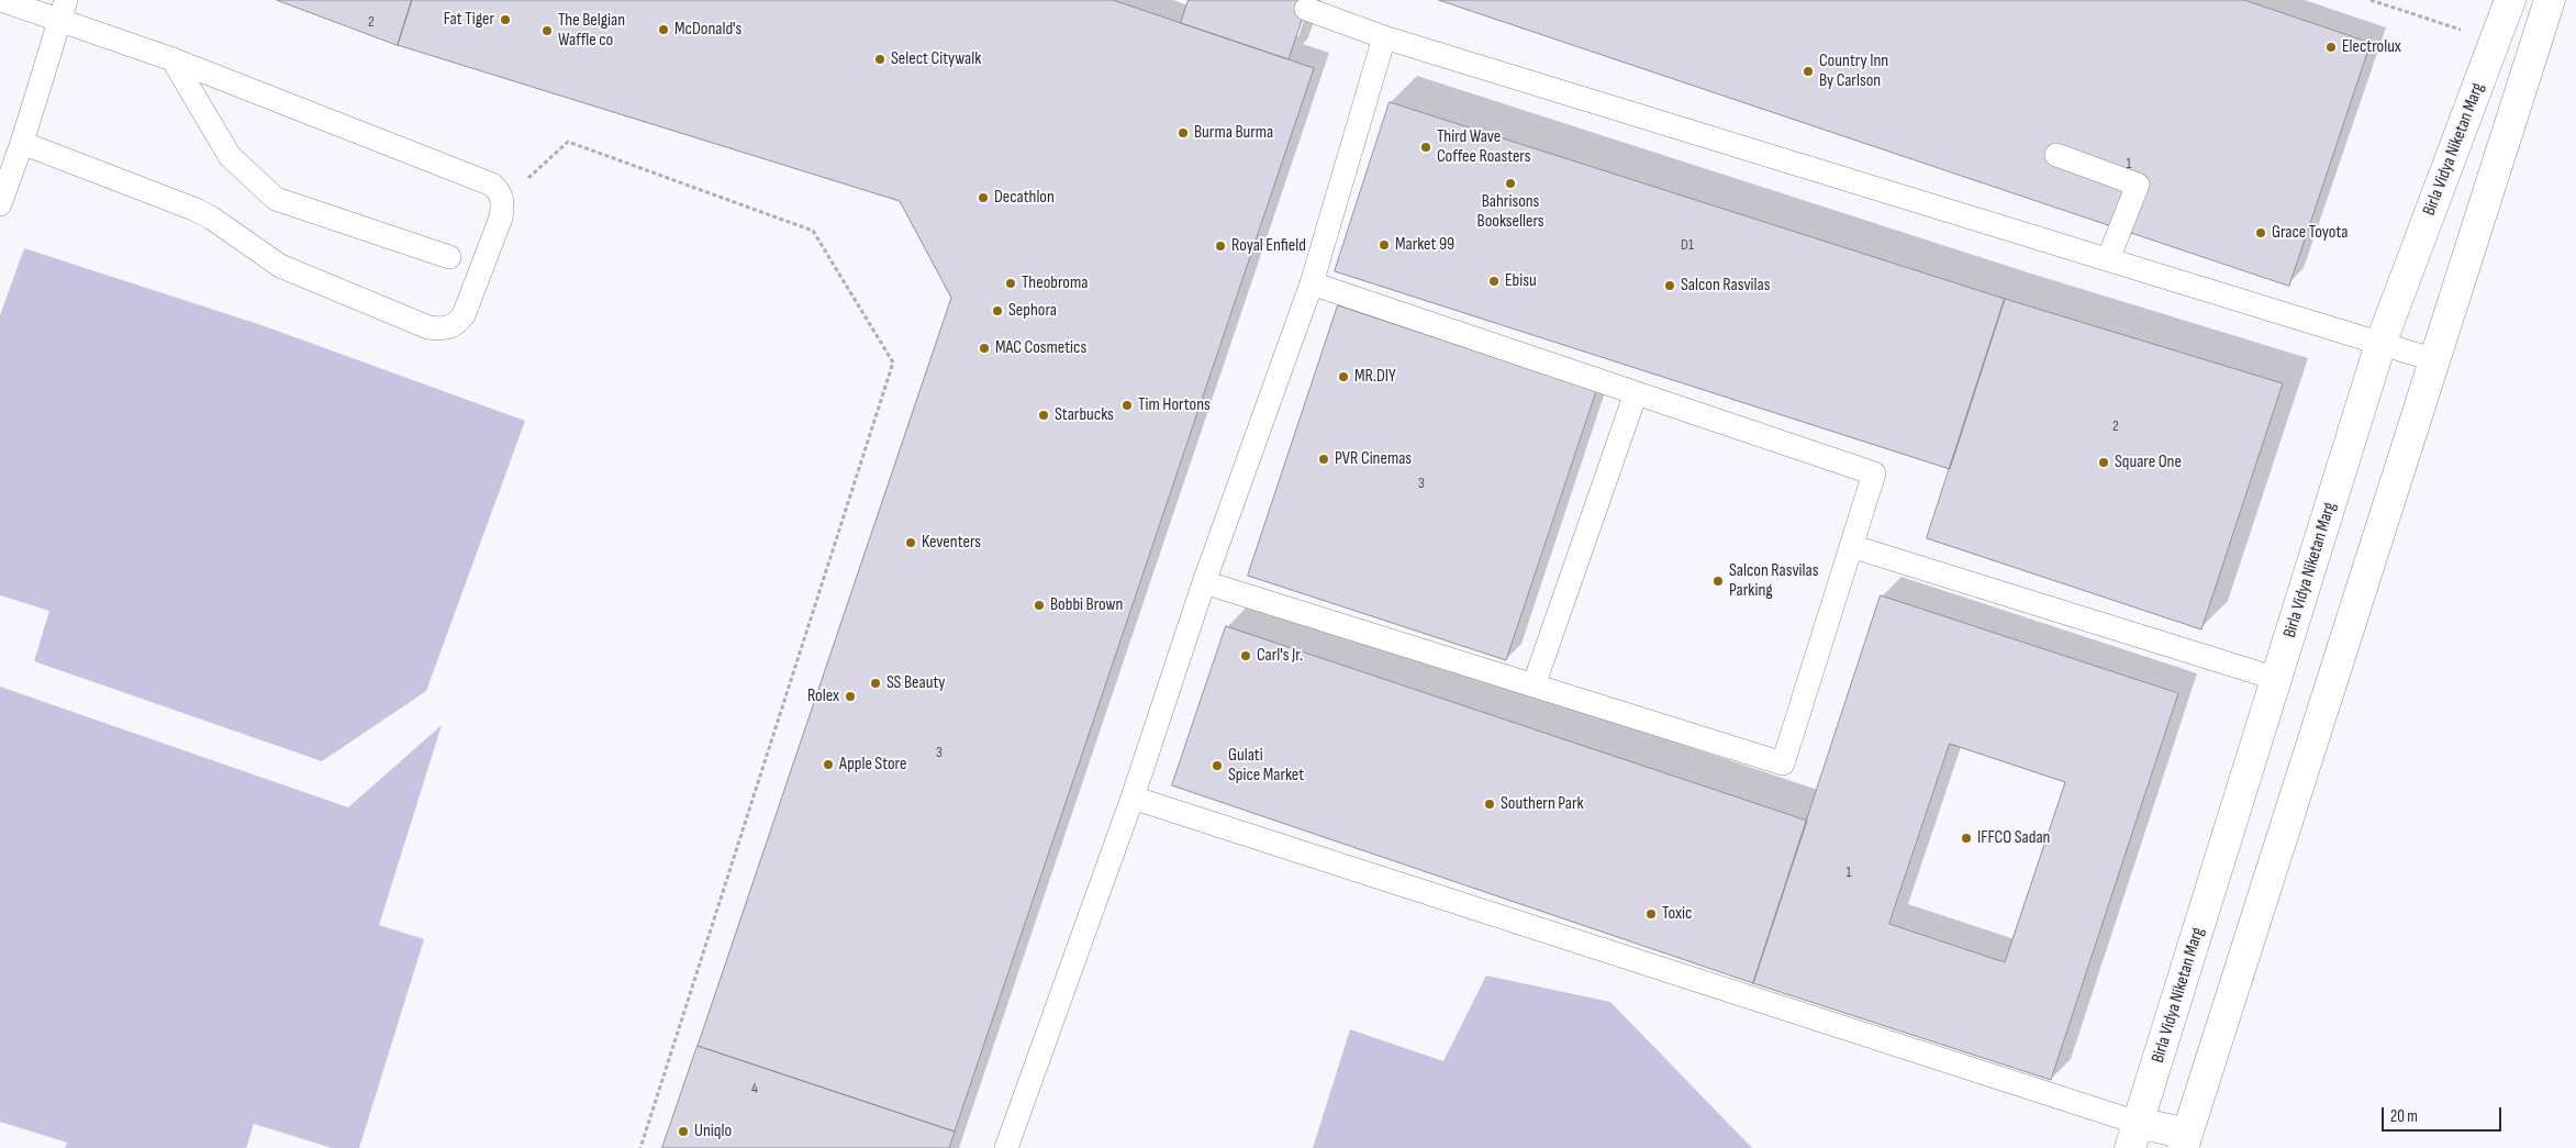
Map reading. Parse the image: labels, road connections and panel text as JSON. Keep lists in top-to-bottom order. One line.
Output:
{"streets":{"street":["Birla Vidya Niketan Marg"]},"places":["Fat Tiger","McDonald's","The Belgian Waffle co","Electrolux","Select Citywalk","Country Inn By Carlson","Burma Burma","Third Wave Coffee Roasters","Bahrisons Booksellers","Decathlon","Grace Toyota","Market 99","Royal Enfield","Ebisu","Theobroma","Salcon Rasvilas","Sephora","MAC Cosmetics","MR.DIY","Tim Hortons","Starbucks","PVR Cinemas","Square One","Keventers","Salcon Rasvilas Parking","Bobbi Brown","Carl's Jr.","SS Beauty","Rolex","Apple Store","Gulati Spice Market","Southern Park","IFFCO Sadan","Toxic","Uniqlo"],"house_numbers":["2","1","D1","2","3","3","1","4"],"scale_bar":"20 m"}
